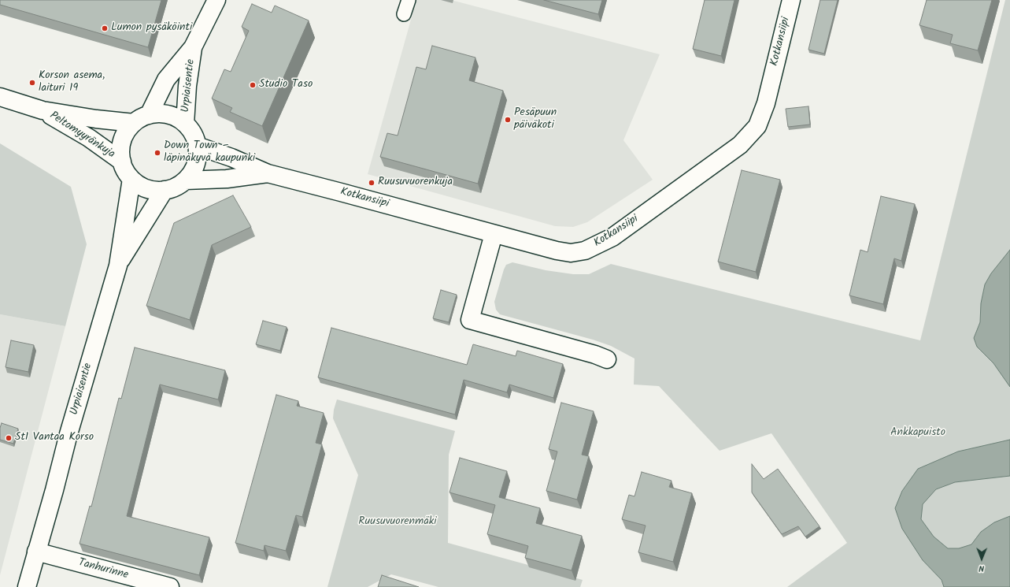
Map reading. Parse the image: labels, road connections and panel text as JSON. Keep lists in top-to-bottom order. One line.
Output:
{"streets":{"main road":["Kotkansiipi","Urpiaisentie","Peltomyyränkuja","Tanhurinne"]},"crossings":[["Kotkansiipi","Urpiaisentie"],["Kotkansiipi","Peltomyyränkuja"],["Urpiaisentie","Peltomyyränkuja"],["Urpiaisentie","Tanhurinne"]],"parks":["Ankkapuisto","Ruusuvuorenmäki"],"places":["Lumon pysäköinti","Korson asema, laituri 19","Studio Taso","Pesäpuun päiväkoti","Down Town – läpinäkyvä kaupunki","Ruusuvuorenkuja","St1 Vantaa Korso"],"north":"bottom"}
